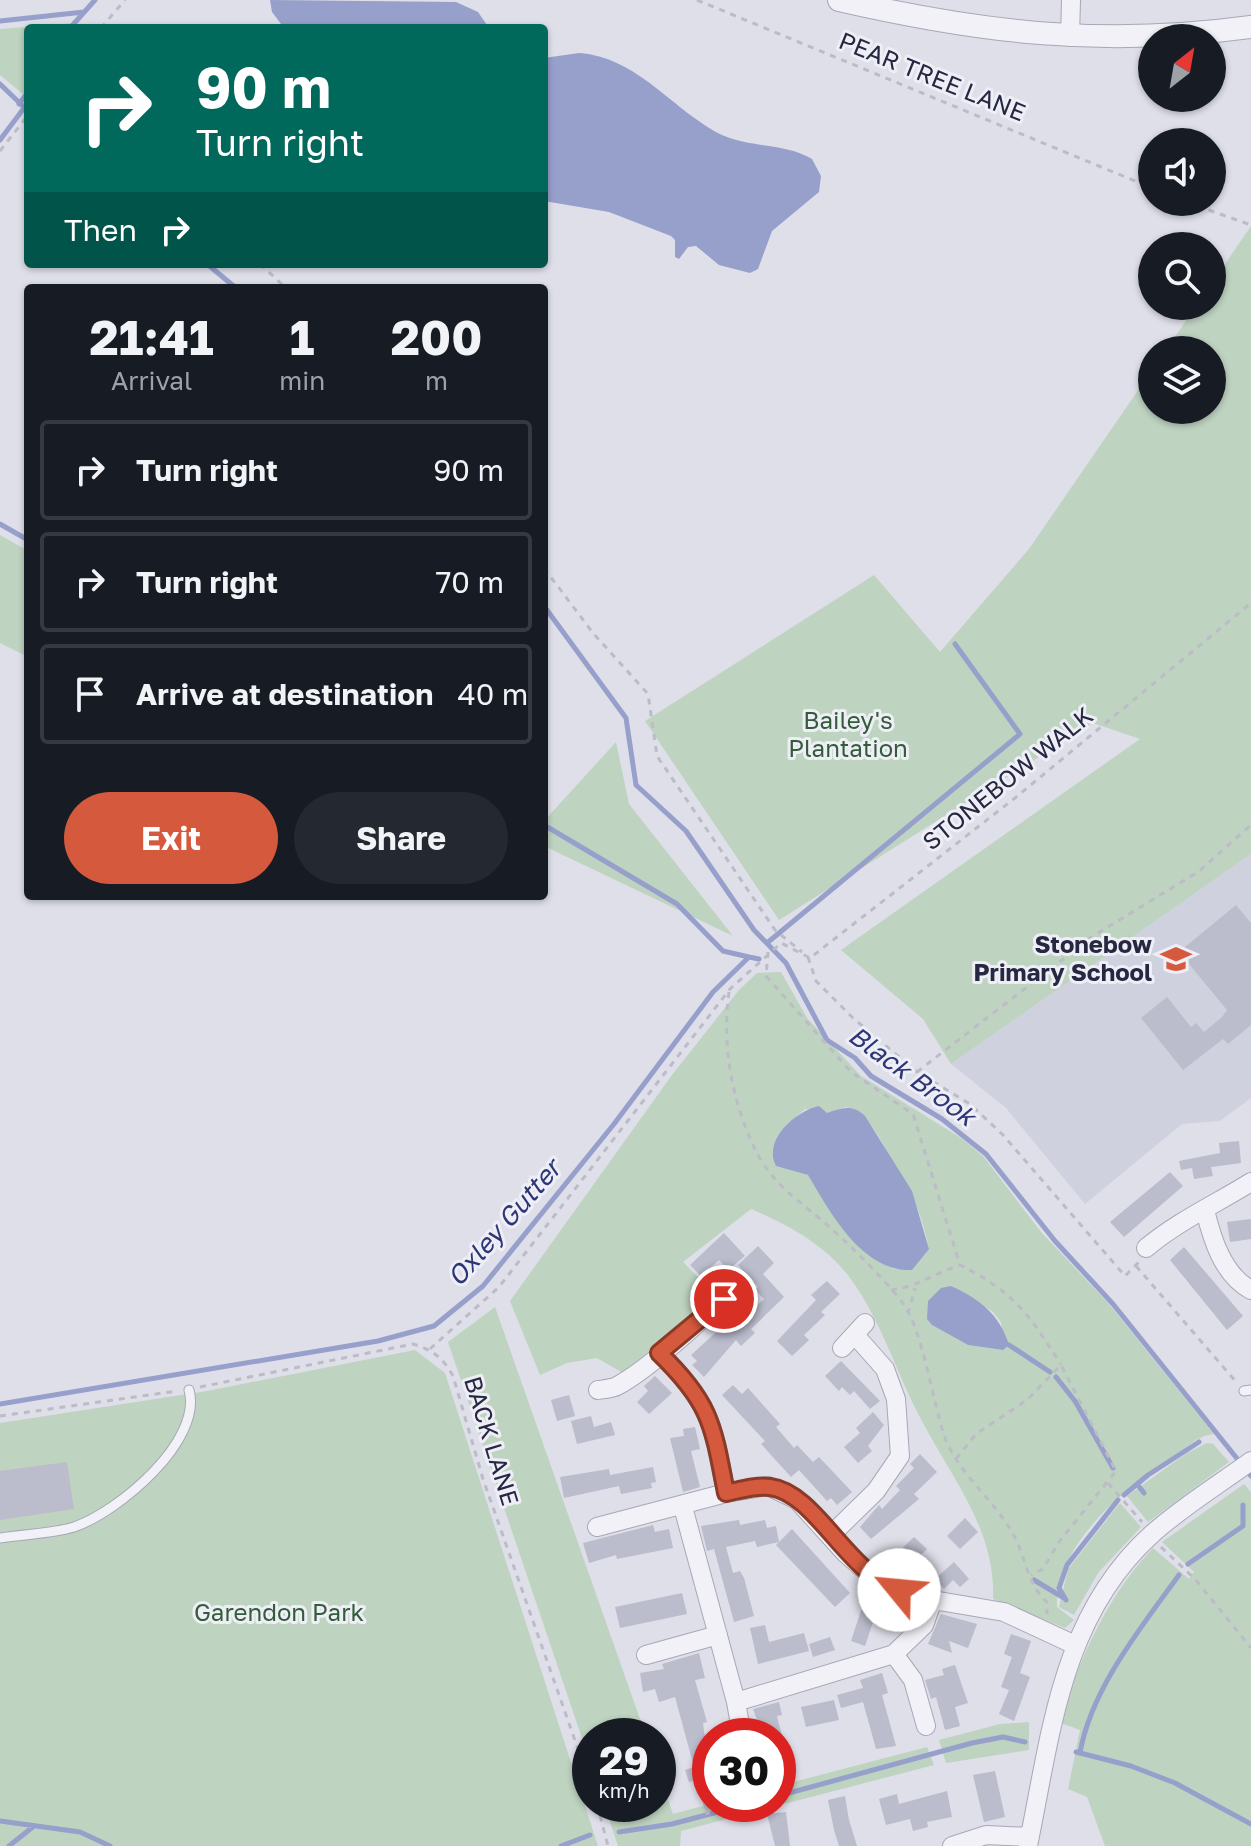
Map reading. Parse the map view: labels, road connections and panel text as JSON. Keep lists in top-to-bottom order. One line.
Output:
{"streets":{"path":["PEAR TREE LANE","STONEBOW WALK","BACK LANE"]},"water":["Black Brook","Oxley Gutter"],"parks":["Bailey's Plantation","Garendon Park"],"places":{"school or university":["Stonebow Primary School"]},"north":"top right","page":{"turn":["90 m","Turn right"],"then":"Then","eta":["21:41","Arrival","1","min","200","m"],"list":[{"name":"Turn right","value":"90 m"},{"name":"Turn right","value":"70 m"},{"name":"Arrive at destination","value":"40 m"}],"buttons":["Exit","Share"],"speed":"29 km/h","limit":"30"}}
